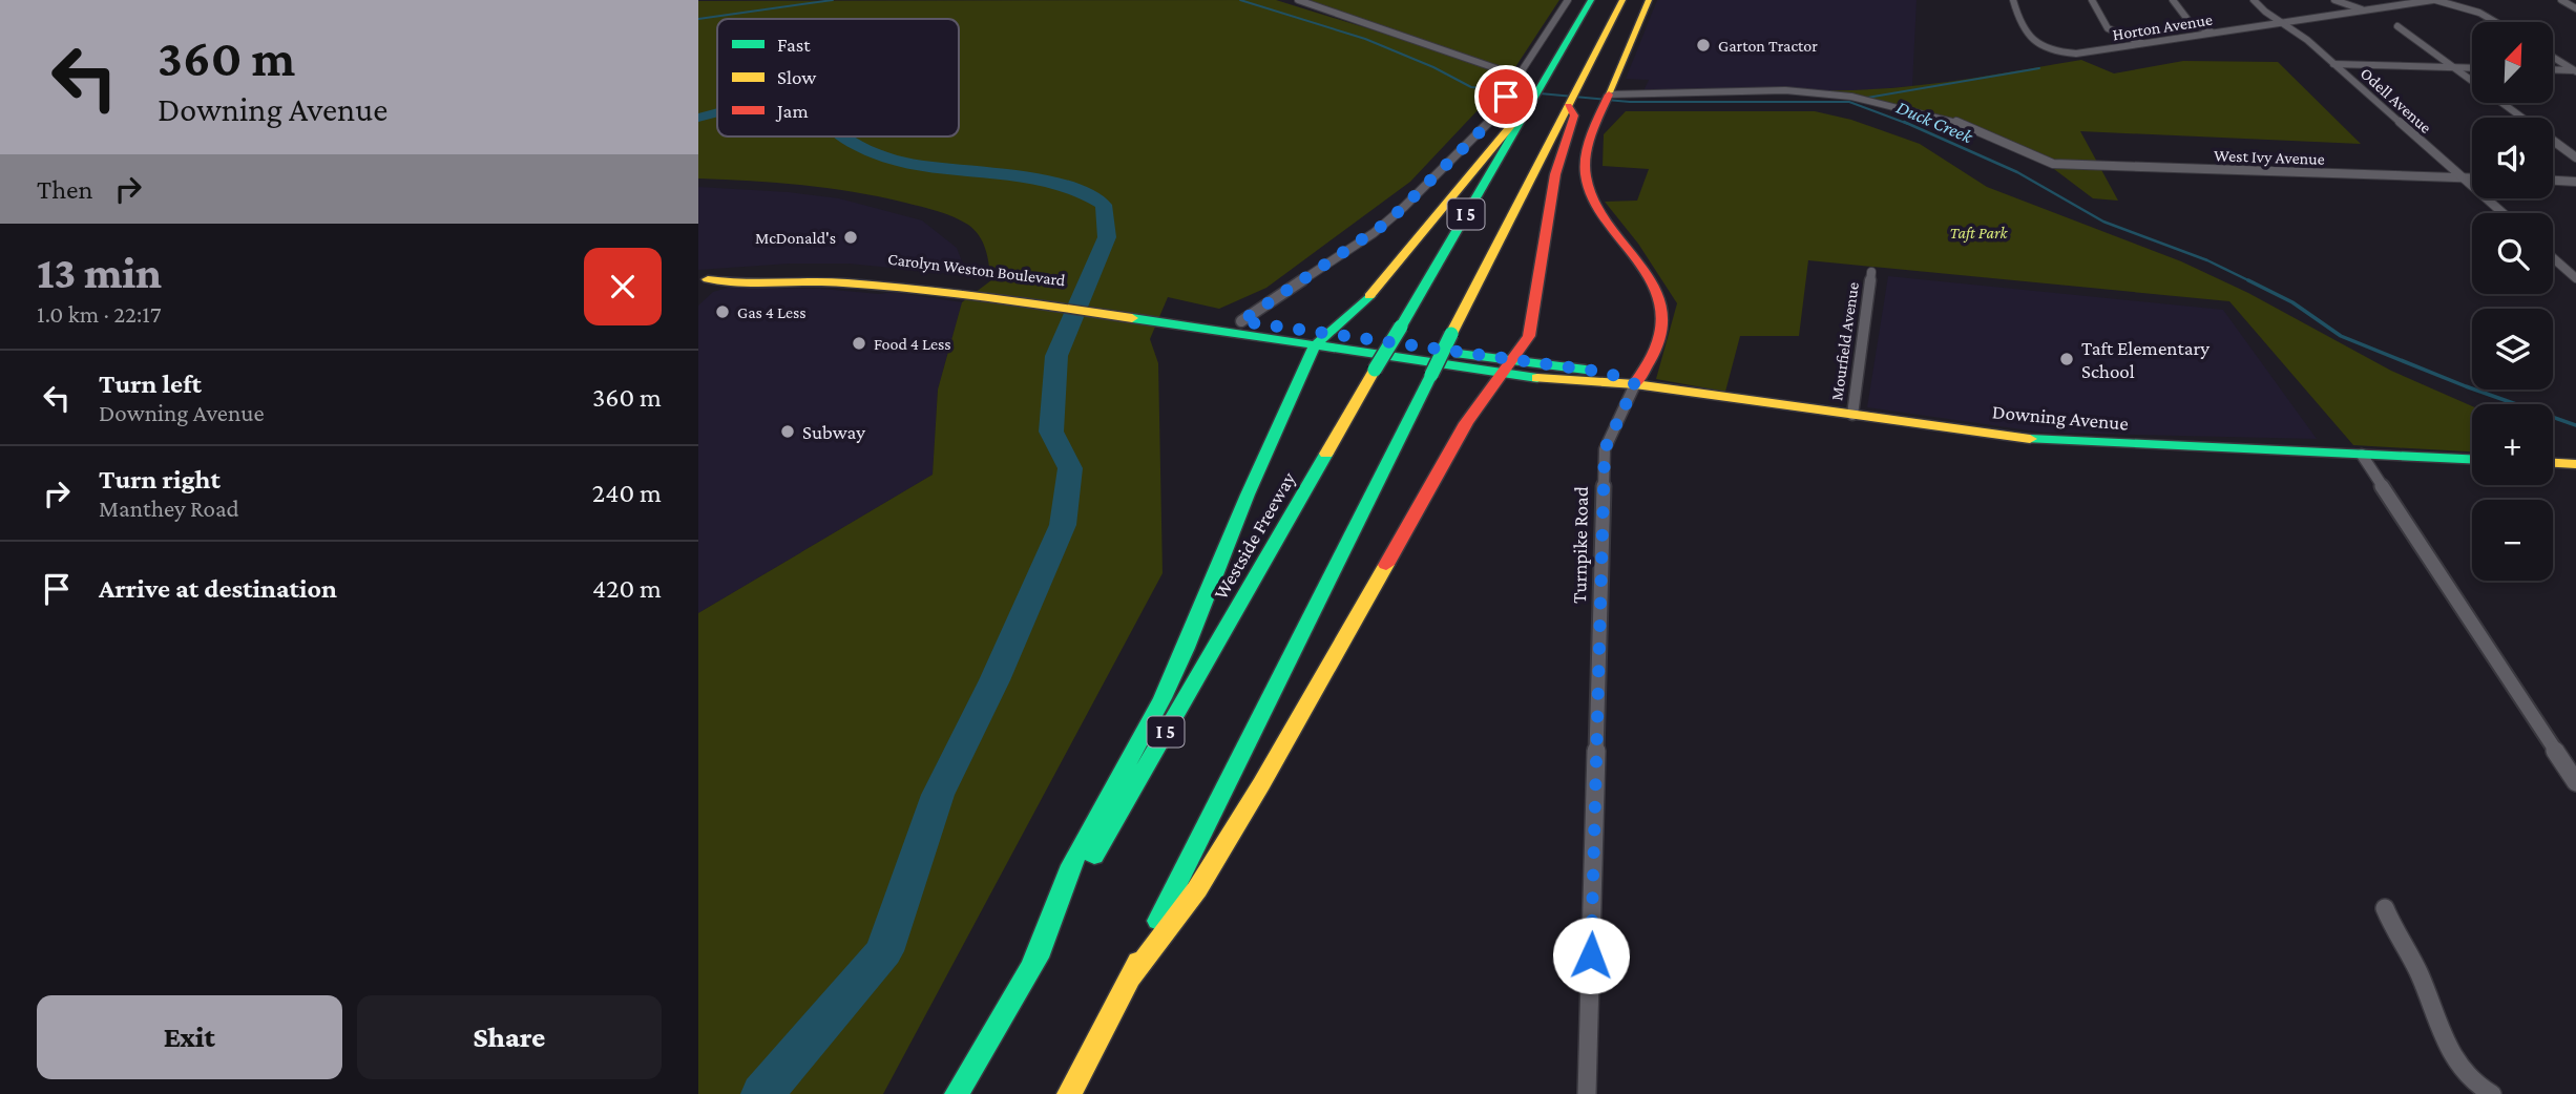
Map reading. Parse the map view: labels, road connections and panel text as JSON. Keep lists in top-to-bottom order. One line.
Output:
{"streets":{"main road":["I 5","Carolyn Weston Boulevard","Downing Avenue","Westside Freeway","Turnpike Road"],"street":["Horton Avenue","Odell Avenue","West Ivy Avenue","Mourfield Avenue"]},"crossings":[["Horton Avenue","Odell Avenue"],["Odell Avenue","West Ivy Avenue"],["West Ivy Avenue","Turnpike Road"],["Carolyn Weston Boulevard","Downing Avenue"],["Mourfield Avenue","Downing Avenue"],["Downing Avenue","Turnpike Road"]],"water":["Duck Creek"],"parks":["Taft Park"],"places":["Garton Tractor","McDonald's","Gas 4 Less","Food 4 Less","Taft Elementary School","Subway"],"legend":["Fast","Slow","Jam"],"north":"top right","page":{"turn":["360 m","Downing Avenue"],"map_buttons":["+","−"],"then":"Then","heading":["13 min","1.0 km · 22:17"],"list":[{"name":"Turn left","note":"Downing Avenue","value":"360 m"},{"name":"Turn right","note":"Manthey Road","value":"240 m"},{"name":"Arrive at destination","value":"420 m"}],"buttons":["Exit","Share"]}}
